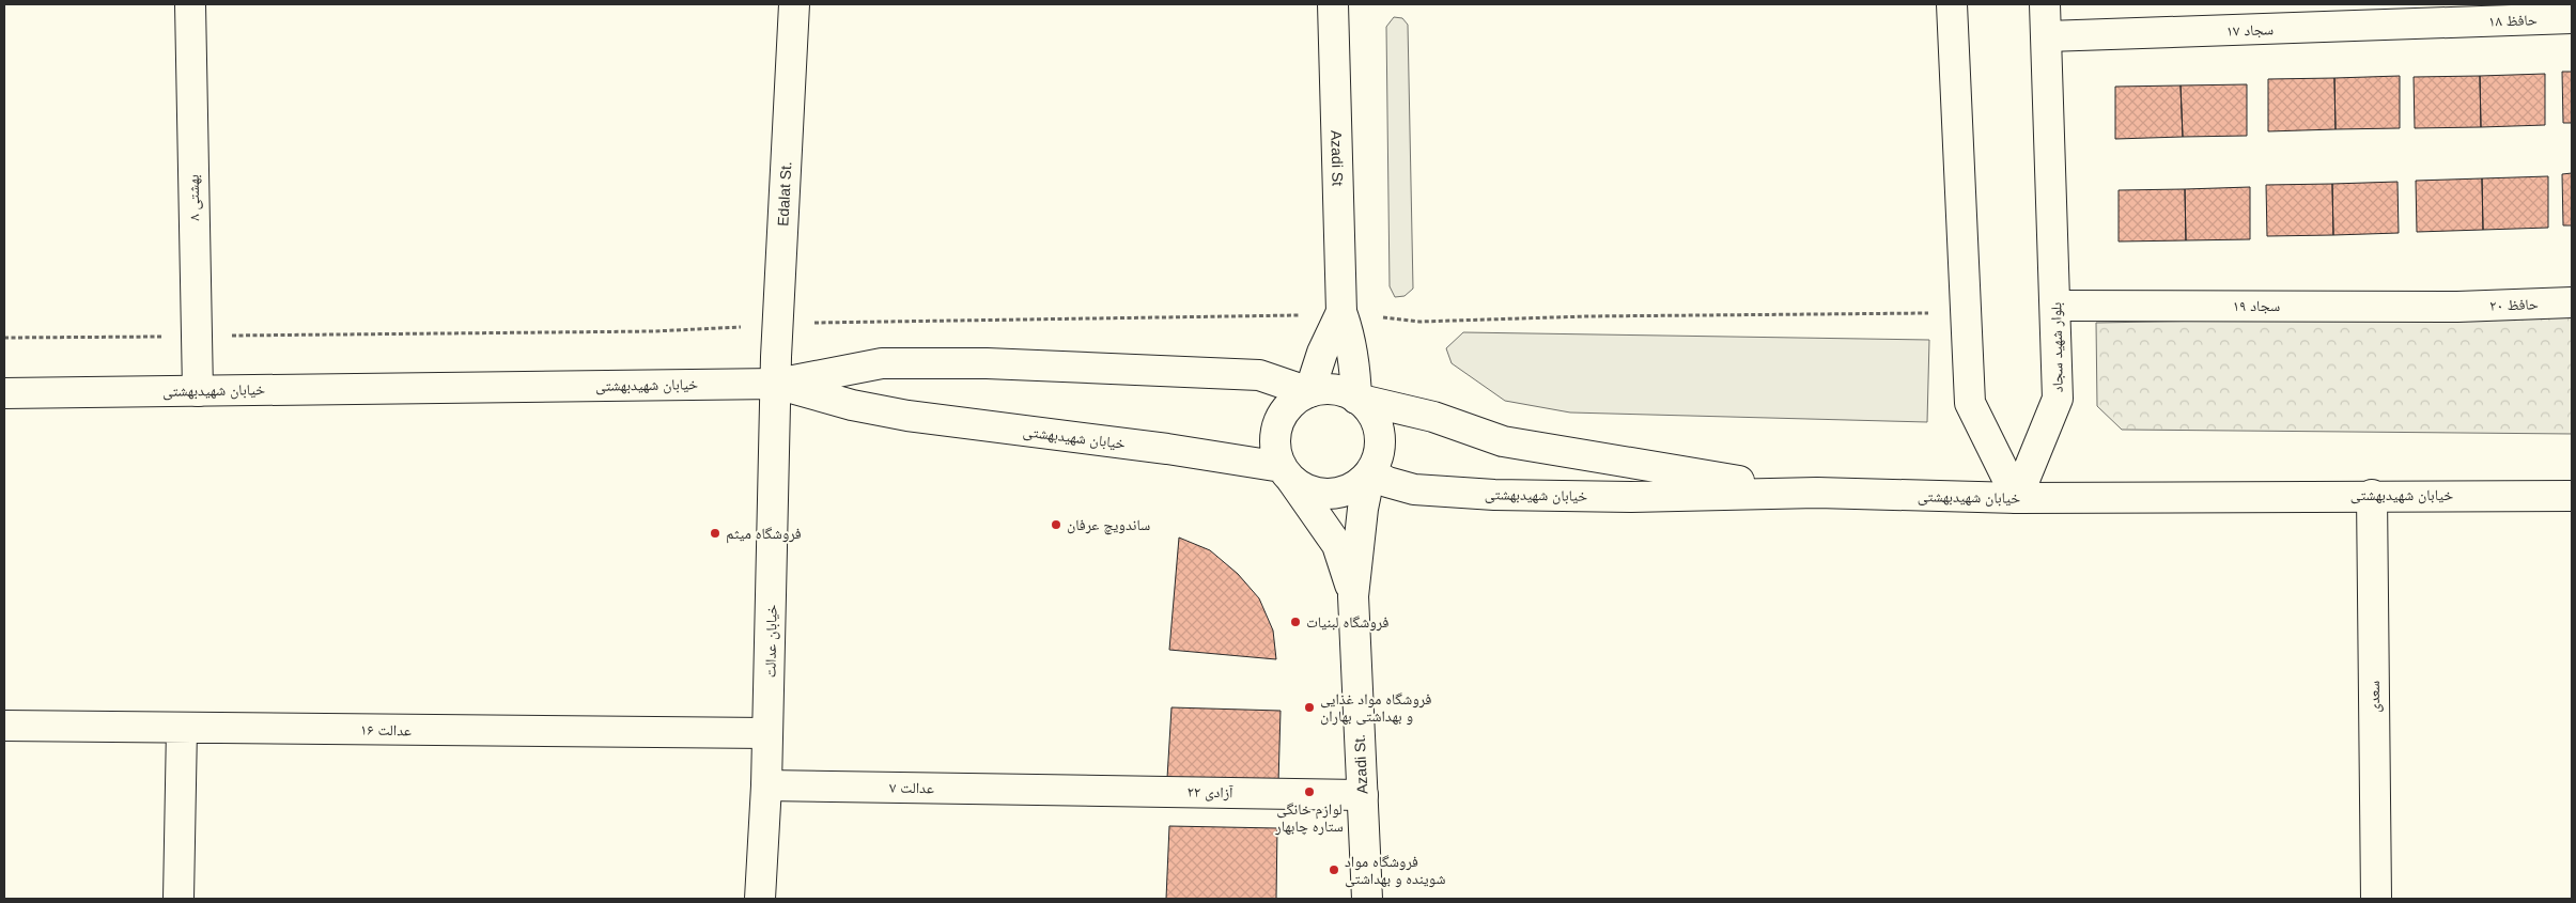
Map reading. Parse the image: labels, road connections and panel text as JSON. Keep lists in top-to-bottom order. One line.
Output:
{"streets":{"street":["حافظ ۱۸","سجاد ۱۷","Azadi St","Edalat St.","بهشتی ۸","حافظ ۲۰","سجاد ۱۹","بلوار شهید سجاد","خیابان شهیدبهشتی","خیابان عدالت","سعدی","عدالت ۱۶","Azadi St.","عدالت ۷","آزادی ۲۲"]},"crossings":[["حافظ ۱۸","سجاد ۱۷"],["سجاد ۱۷","بلوار شهید سجاد"],["Edalat St.","خیابان شهیدبهشتی"],["Edalat St.","خیابان عدالت"],["بهشتی ۸","خیابان شهیدبهشتی"],["حافظ ۲۰","سجاد ۱۹"],["سجاد ۱۹","بلوار شهید سجاد"],["بلوار شهید سجاد","خیابان شهیدبهشتی"],["خیابان شهیدبهشتی","خیابان عدالت"],["خیابان شهیدبهشتی","سعدی"],["خیابان عدالت","عدالت ۱۶"],["خیابان عدالت","عدالت ۷"],["Azadi St.","آزادی ۲۲"],["عدالت ۷","آزادی ۲۲"]],"places":["ساندویچ عرفان","فروشگاه میثم","فروشگاه لبنیات","فروشگاه مواد غذایی و بهداشتی بهاران","لوازم خانگی ستاره چابهار","فروشگاه مواد شوینده و بهداشتی"]}
